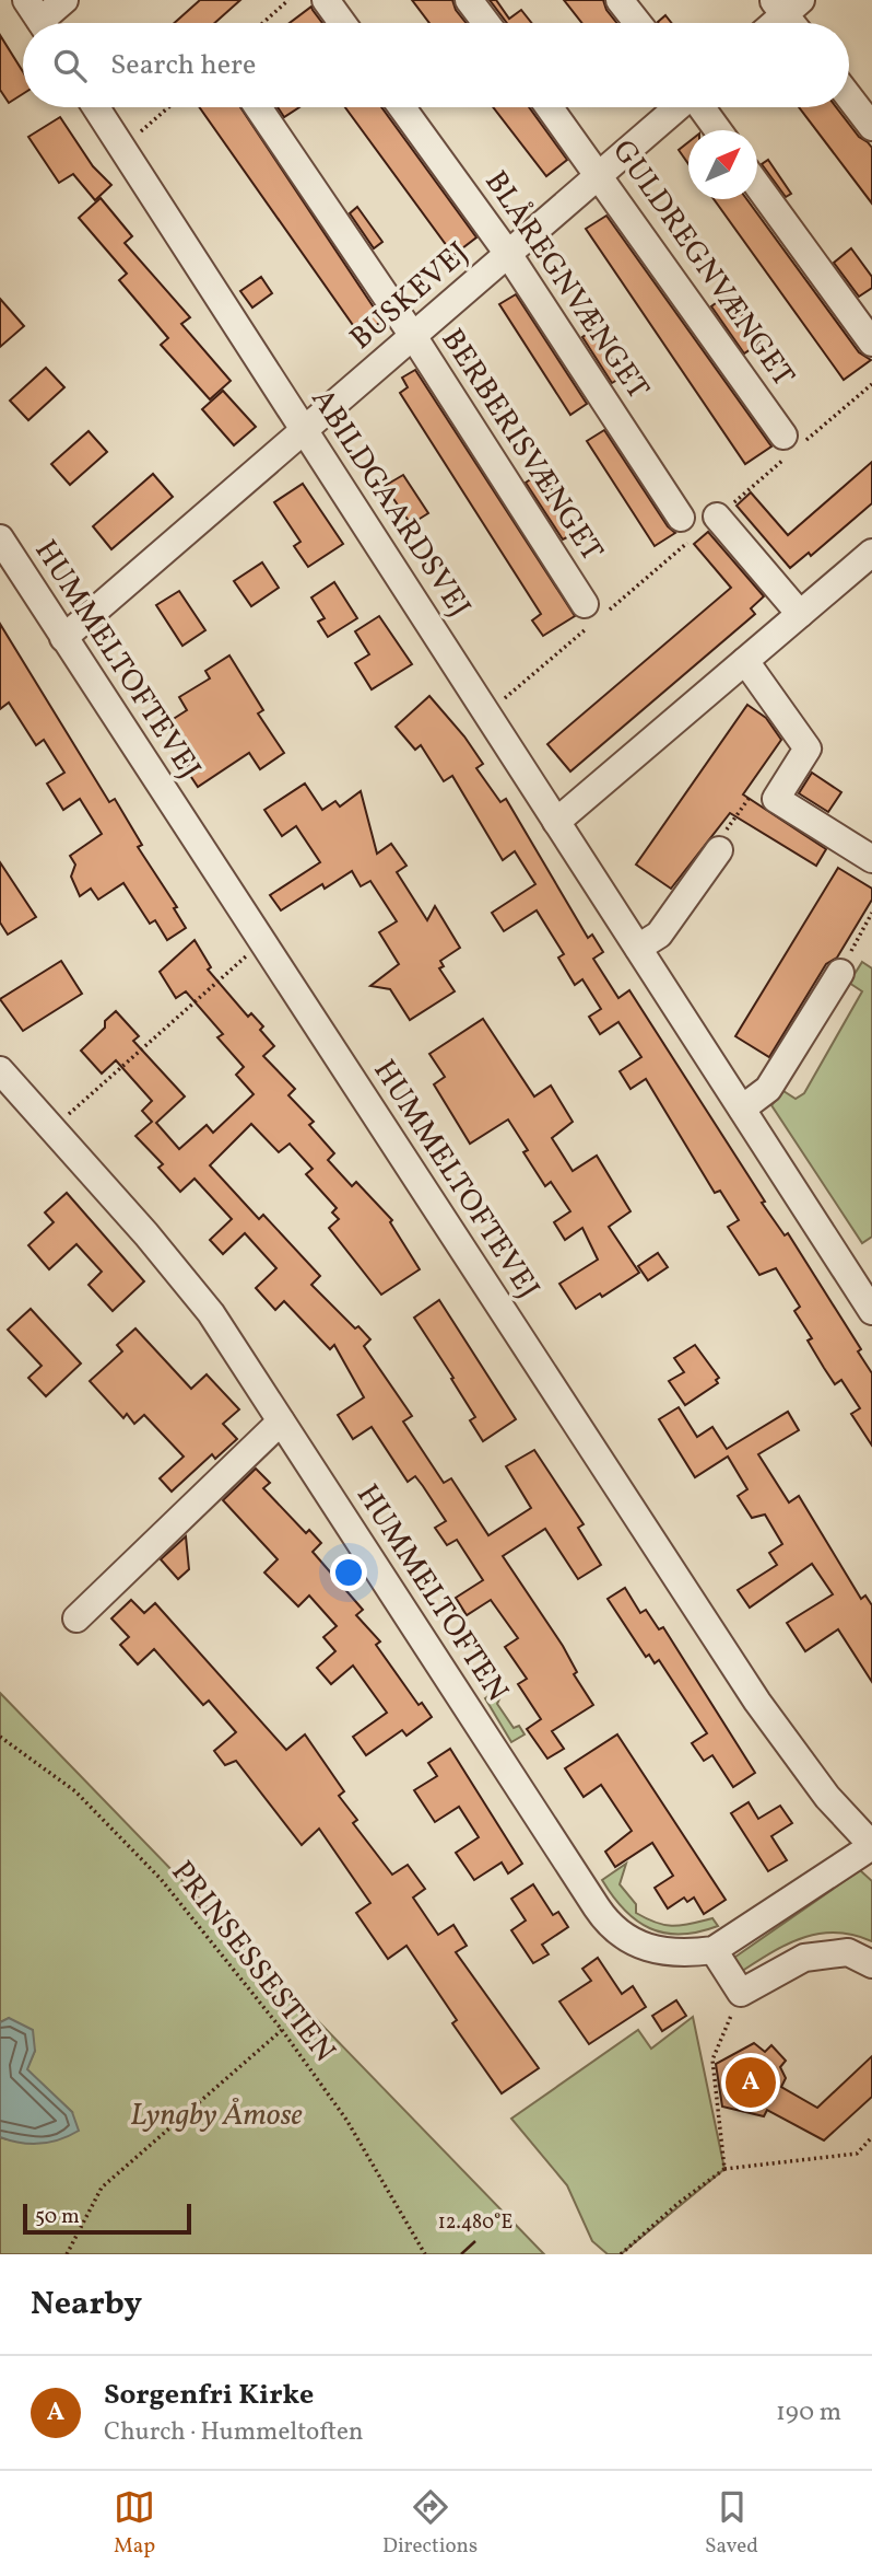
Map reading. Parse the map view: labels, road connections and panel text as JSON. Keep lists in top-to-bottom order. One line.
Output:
{"streets":{"street":["GULDREGNVÆNGET","BLÅREGNVÆNGET","BUSKEVEJ","BERBERISVÆNGET","ABILDGAARDSVEJ","HUMMELTOFTEVEJ","HUMMELTOFTEN"],"path":["PRINSESSESTIEN"]},"crossings":[["GULDREGNVÆNGET","BUSKEVEJ"],["BLÅREGNVÆNGET","BUSKEVEJ"],["BUSKEVEJ","BERBERISVÆNGET"],["BUSKEVEJ","ABILDGAARDSVEJ"],["BUSKEVEJ","HUMMELTOFTEVEJ"],["HUMMELTOFTEVEJ","HUMMELTOFTEN"]],"parks":["Lyngby Åmose"],"scale_bar":"50 m","north":"top right","page":{"search":"Search here","pins":"A","scale":"50 m","heading":"Nearby","list":[{"mark":"A","name":"Sorgenfri Kirke","note":"Church · Hummeltoften","value":"190 m"}],"nav":["Map","Directions","Saved"]},"coordinates":["12.480°E"]}
